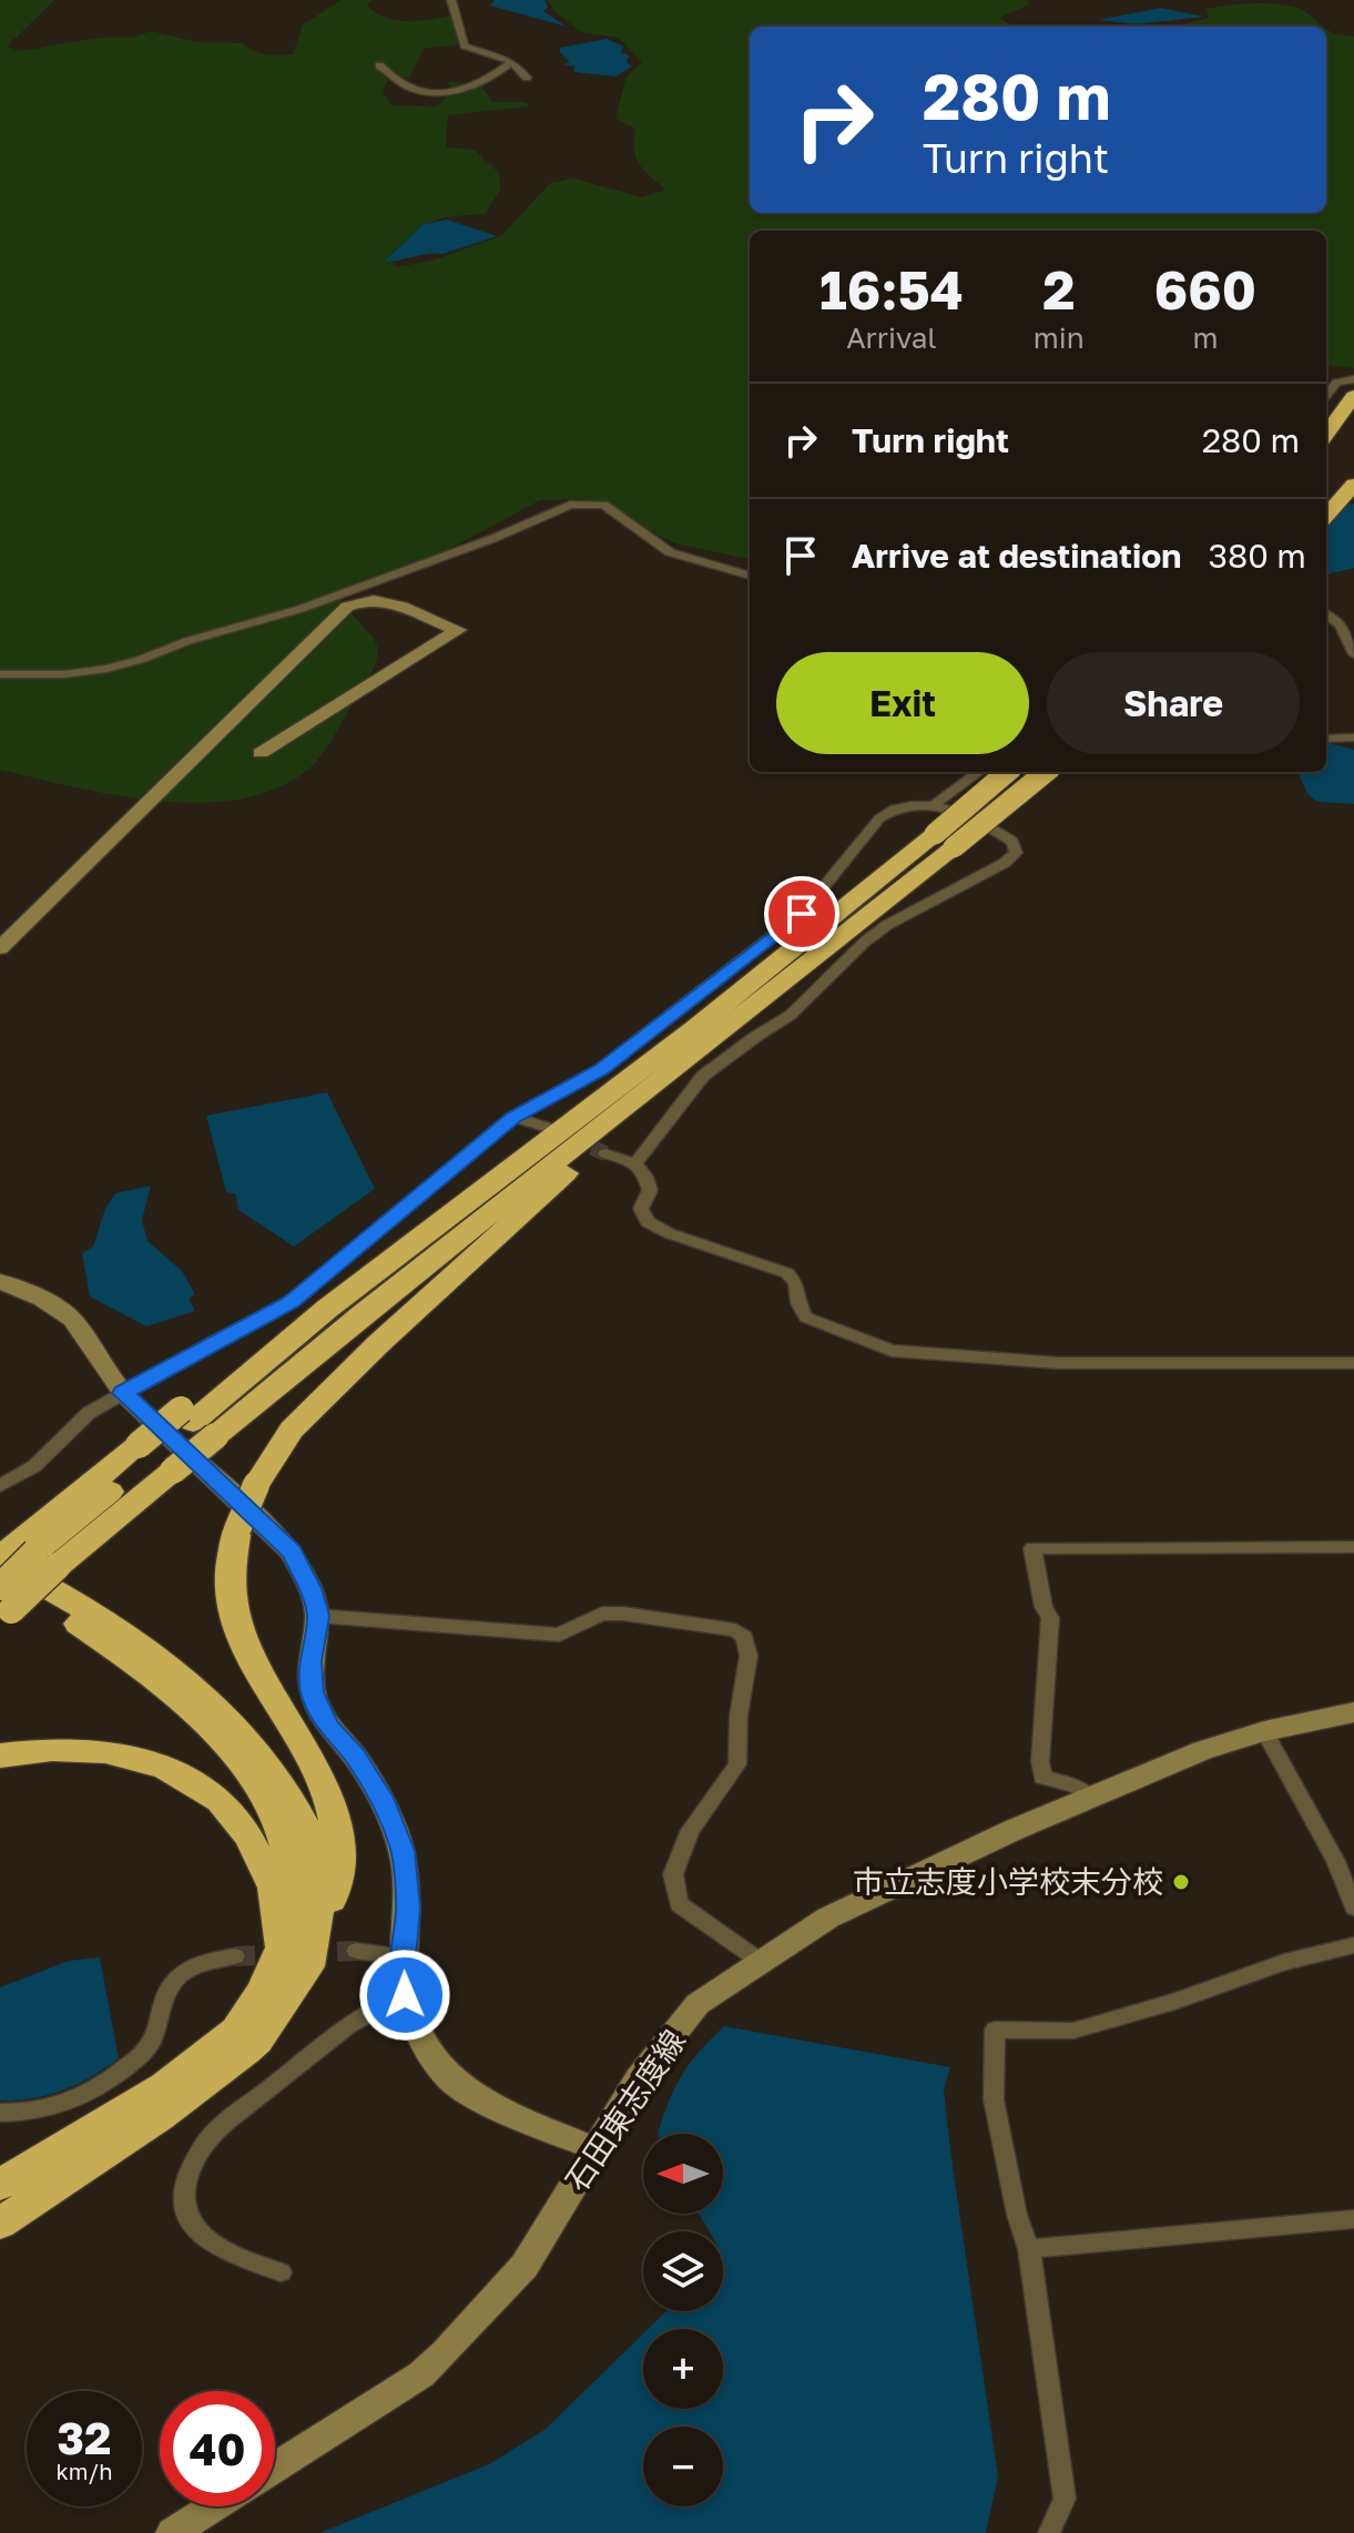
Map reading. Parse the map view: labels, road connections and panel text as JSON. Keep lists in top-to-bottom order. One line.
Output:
{"streets":{"street":["石田東志度線"]},"places":["市立志度小学校末分校"],"north":"left","page":{"turn":["280 m","Turn right"],"eta":["16:54","Arrival","2","min","660","m"],"list":[{"name":"Turn right","value":"280 m"},{"name":"Arrive at destination","value":"380 m"}],"buttons":["Exit","Share"],"map_buttons":["+","−"],"speed":"32 km/h","limit":"40"}}
